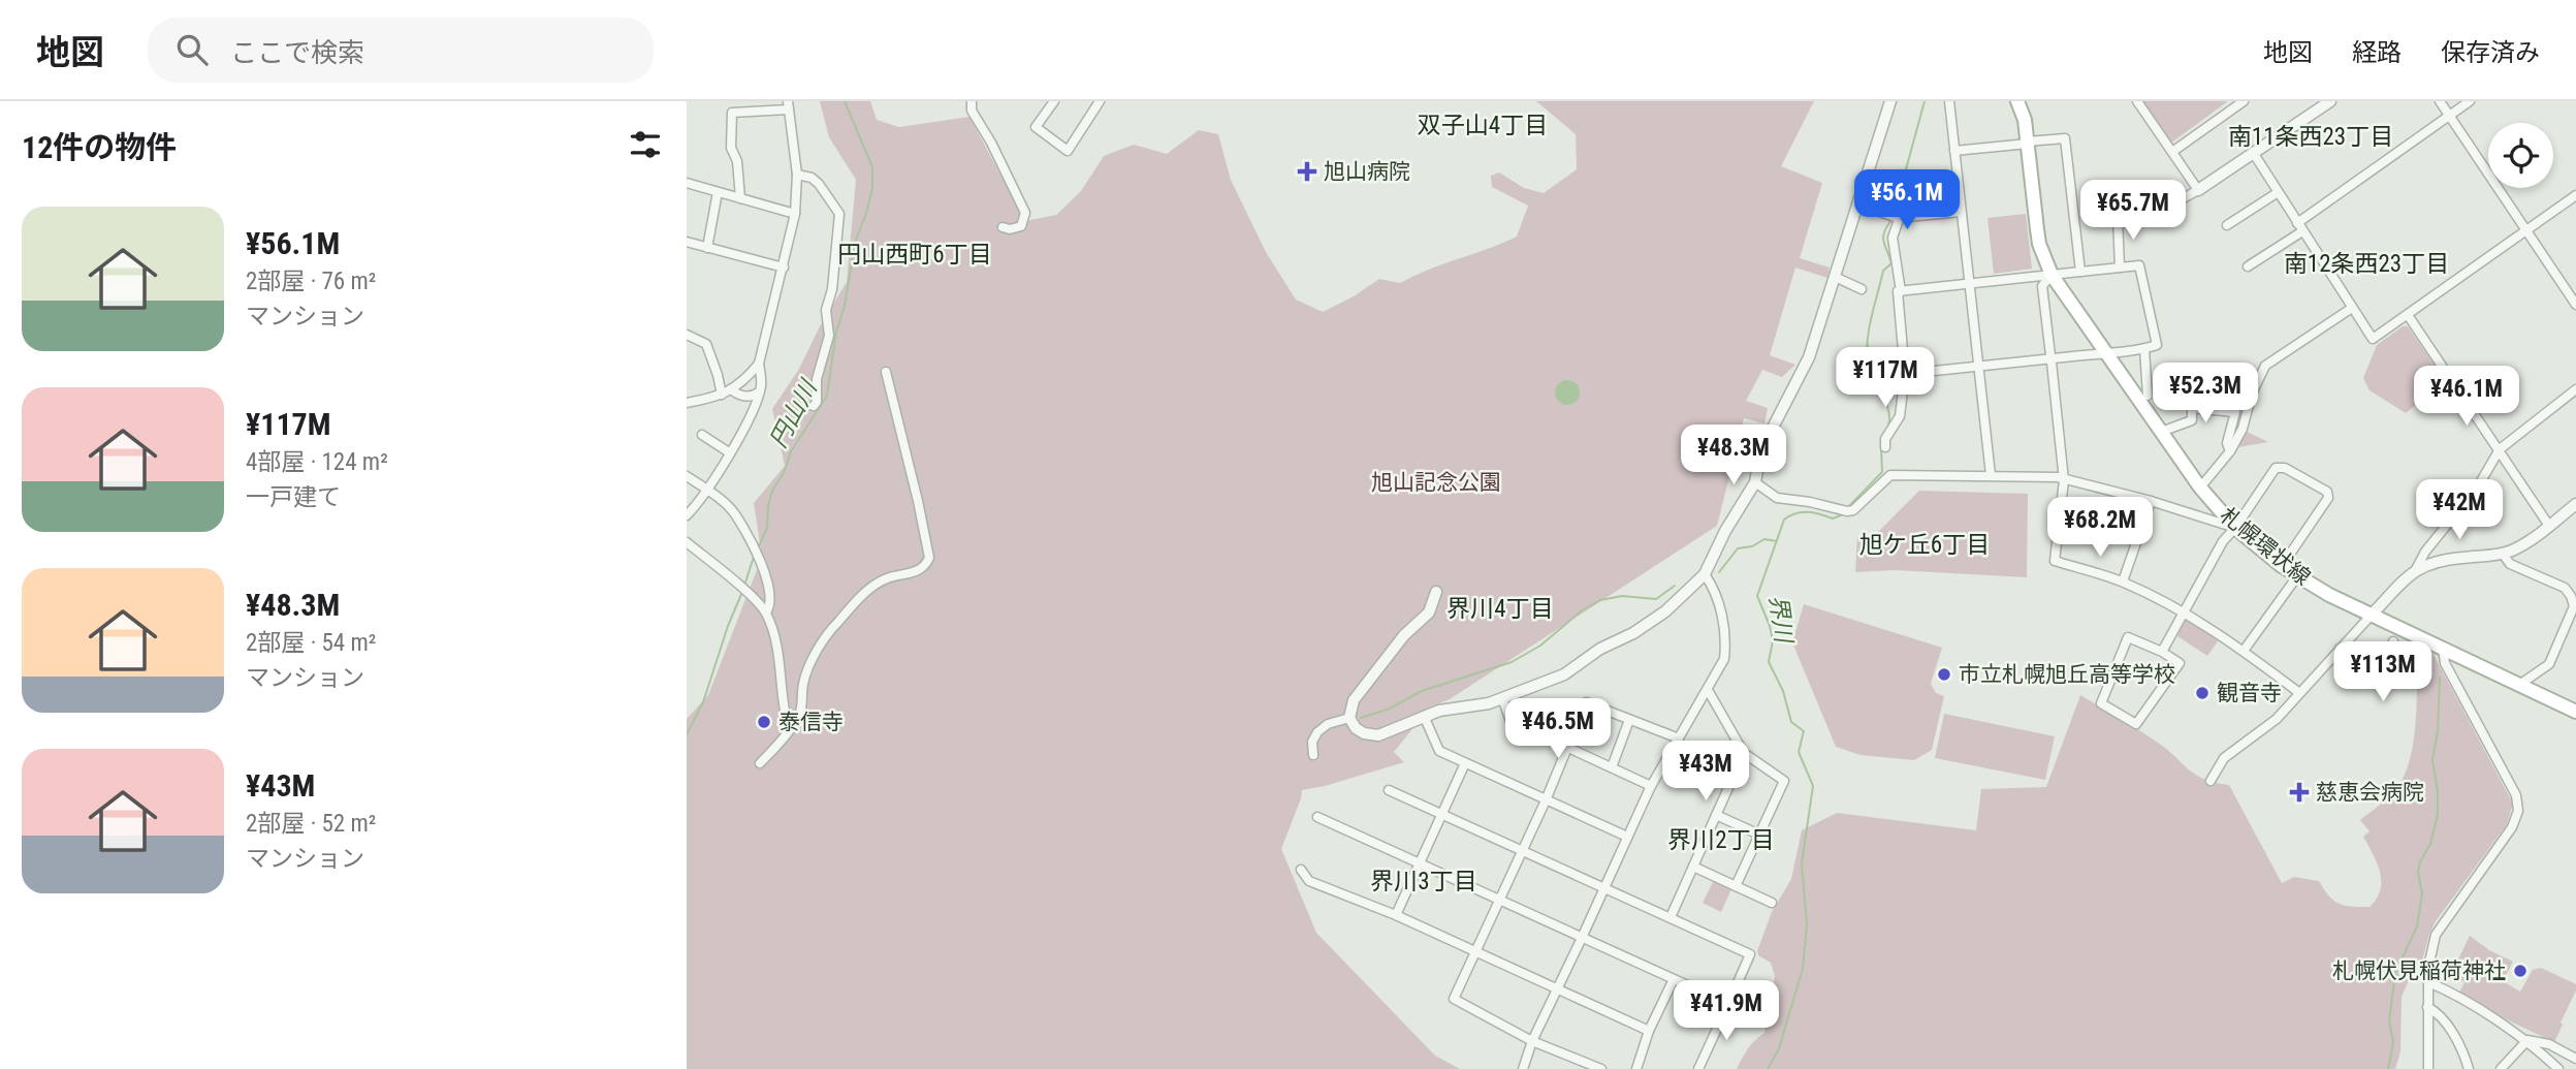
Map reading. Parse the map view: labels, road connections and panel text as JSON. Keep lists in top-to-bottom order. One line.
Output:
{"streets":{"main road":["札幌環状線"]},"districts":["双子山4丁目","南11条西23丁目","円山西町6丁目","南12条西23丁目","旭ケ丘6丁目","界川4丁目","界川2丁目","界川3丁目"],"water":["円山川","界川"],"parks":["旭山記念公園"],"places":{"health":["旭山病院","慈恵会病院"],"other":["市立札幌旭丘高等学校","観音寺","泰信寺","札幌伏見稲荷神社"]},"page":{"header":"地図","search":"ここで検索","nav":["地図","経路","保存済み"],"heading":"12件の物件","price":["¥56.1M","¥65.7M","¥117M","¥52.3M","¥46.1M","¥48.3M","¥42M","¥68.2M","¥113M","¥46.5M","¥43M","¥41.9M"],"list":[{"name":"¥56.1M","note":"2部屋 · 76 m² · マンション"},{"name":"¥117M","note":"4部屋 · 124 m² · 一戸建て"},{"name":"¥48.3M","note":"2部屋 · 54 m² · マンション"},{"name":"¥43M","note":"2部屋 · 52 m² · マンション"}]}}
